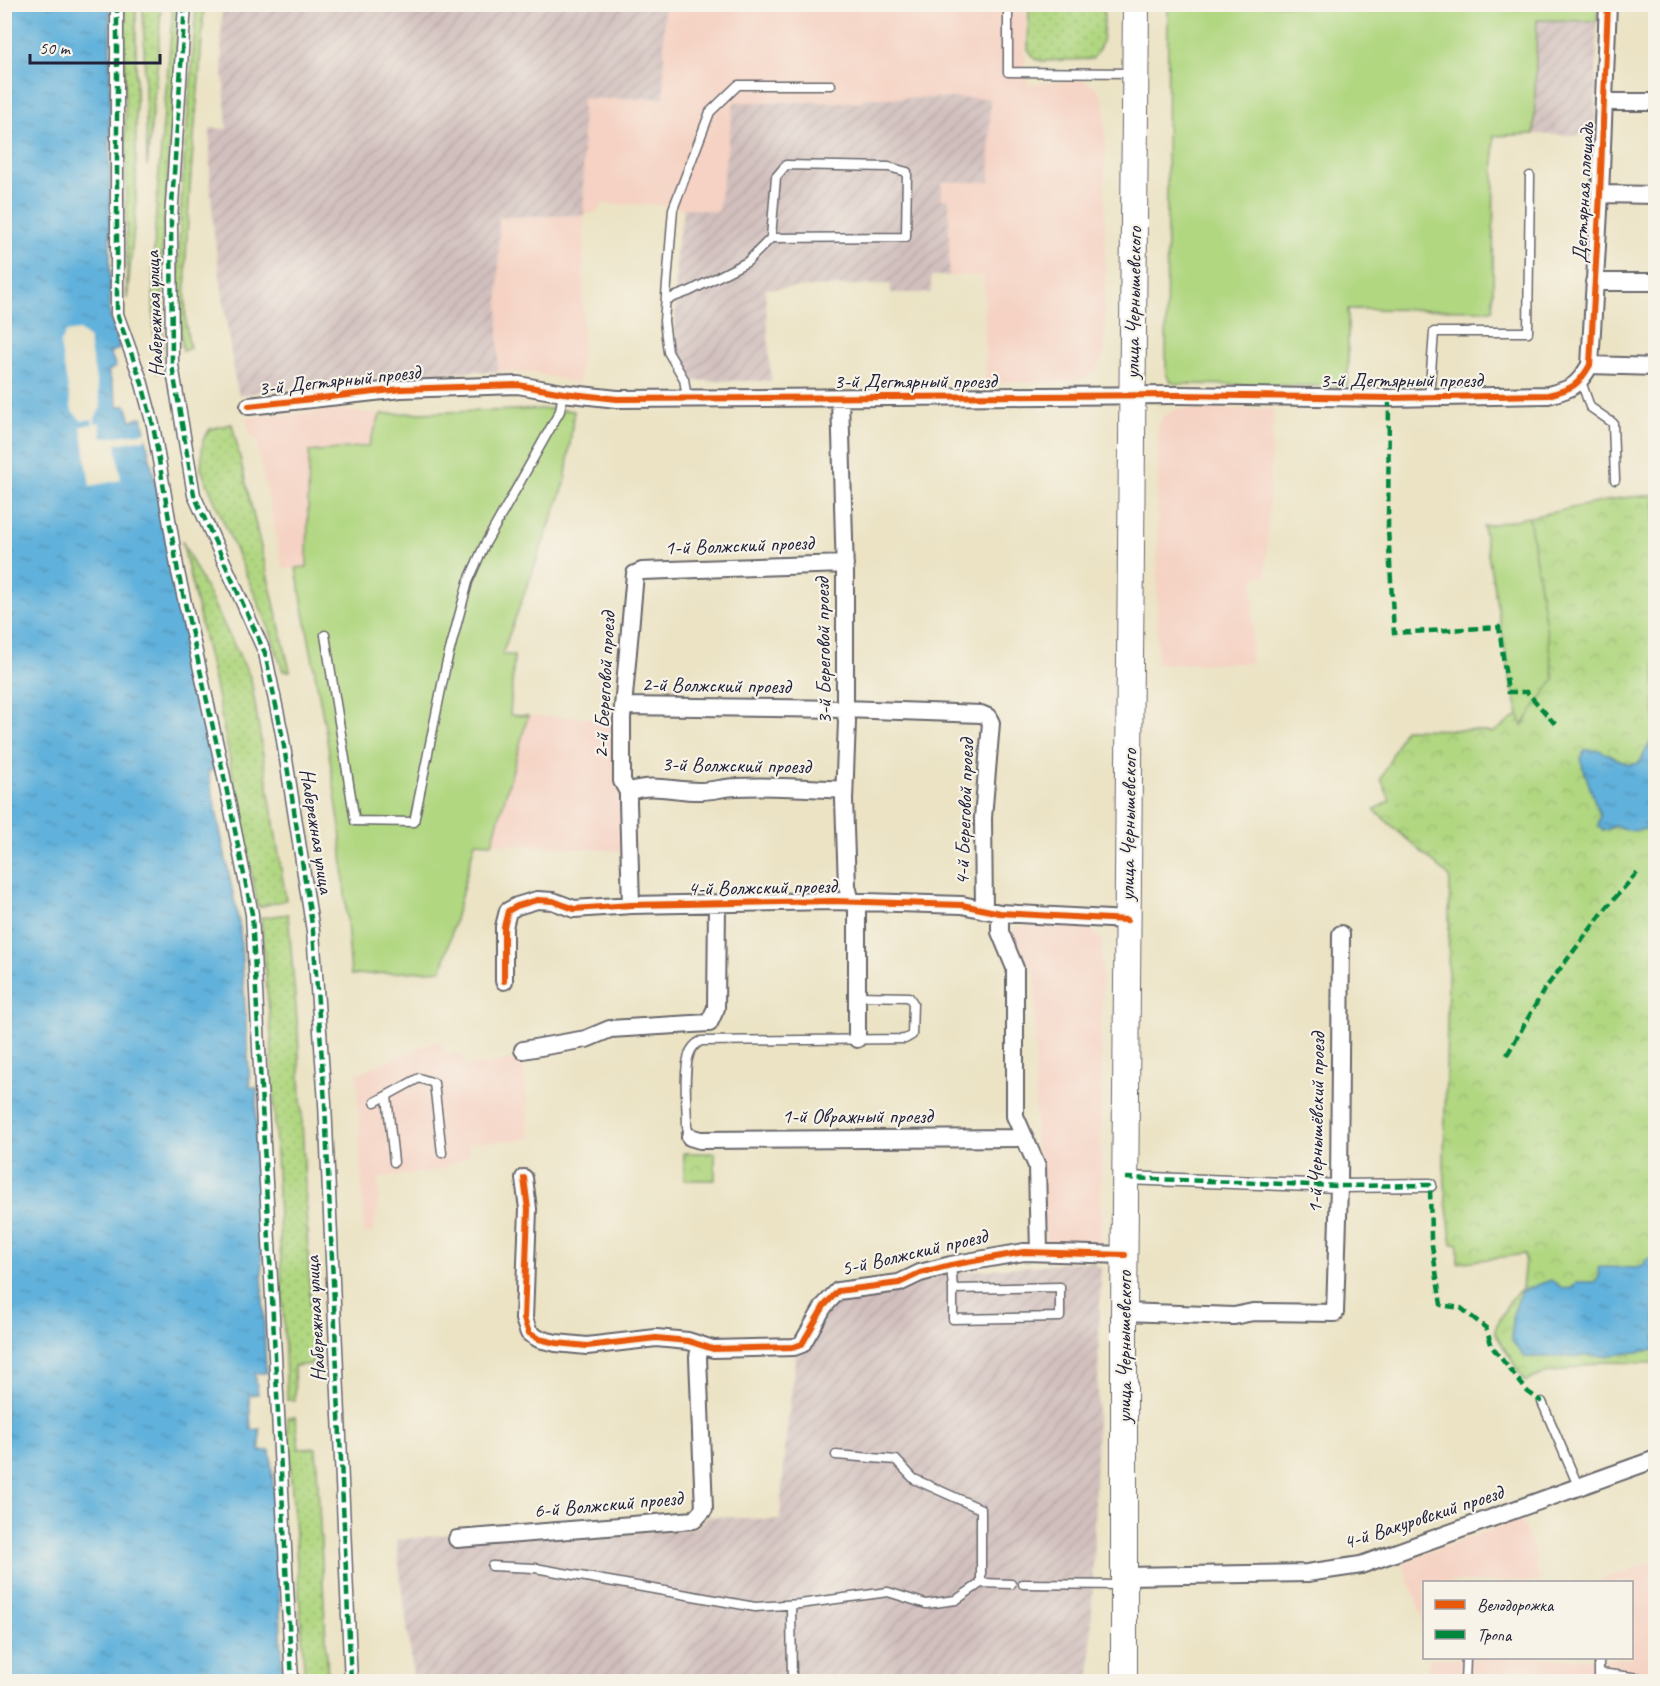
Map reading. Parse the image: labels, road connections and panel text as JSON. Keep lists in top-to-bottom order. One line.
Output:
{"streets":{"main road":["улица Чернышевского"],"street":["Дегтярная площадь","Набережная улица","3-й Дегтярный проезд","1-й Волжский проезд","3-й Береговой проезд","2-й Береговой проезд","2-й Волжский проезд","3-й Волжский проезд","4-й Береговой проезд","4-й Волжский проезд","1-й Овражный проезд","1-й Чернышёвский проезд","5-й Волжский проезд","6-й Волжский проезд","4-й Вакуровский проезд"]},"crossings":[["Дегтярная площадь","3-й Дегтярный проезд"],["улица Чернышевского","3-й Дегтярный проезд"],["улица Чернышевского","4-й Волжский проезд"],["улица Чернышевского","1-й Чернышёвский проезд"],["улица Чернышевского","5-й Волжский проезд"],["улица Чернышевского","4-й Вакуровский проезд"],["3-й Дегтярный проезд","3-й Береговой проезд"],["1-й Волжский проезд","3-й Береговой проезд"],["1-й Волжский проезд","2-й Береговой проезд"],["3-й Береговой проезд","2-й Волжский проезд"],["3-й Береговой проезд","3-й Волжский проезд"],["3-й Береговой проезд","4-й Волжский проезд"],["2-й Береговой проезд","2-й Волжский проезд"],["2-й Береговой проезд","3-й Волжский проезд"],["2-й Береговой проезд","4-й Волжский проезд"],["2-й Волжский проезд","4-й Береговой проезд"],["4-й Береговой проезд","4-й Волжский проезд"],["4-й Береговой проезд","1-й Овражный проезд"],["4-й Береговой проезд","5-й Волжский проезд"],["5-й Волжский проезд","6-й Волжский проезд"]],"legend":["Велодорожка","Тропа"],"scale_bar":"50 m"}
